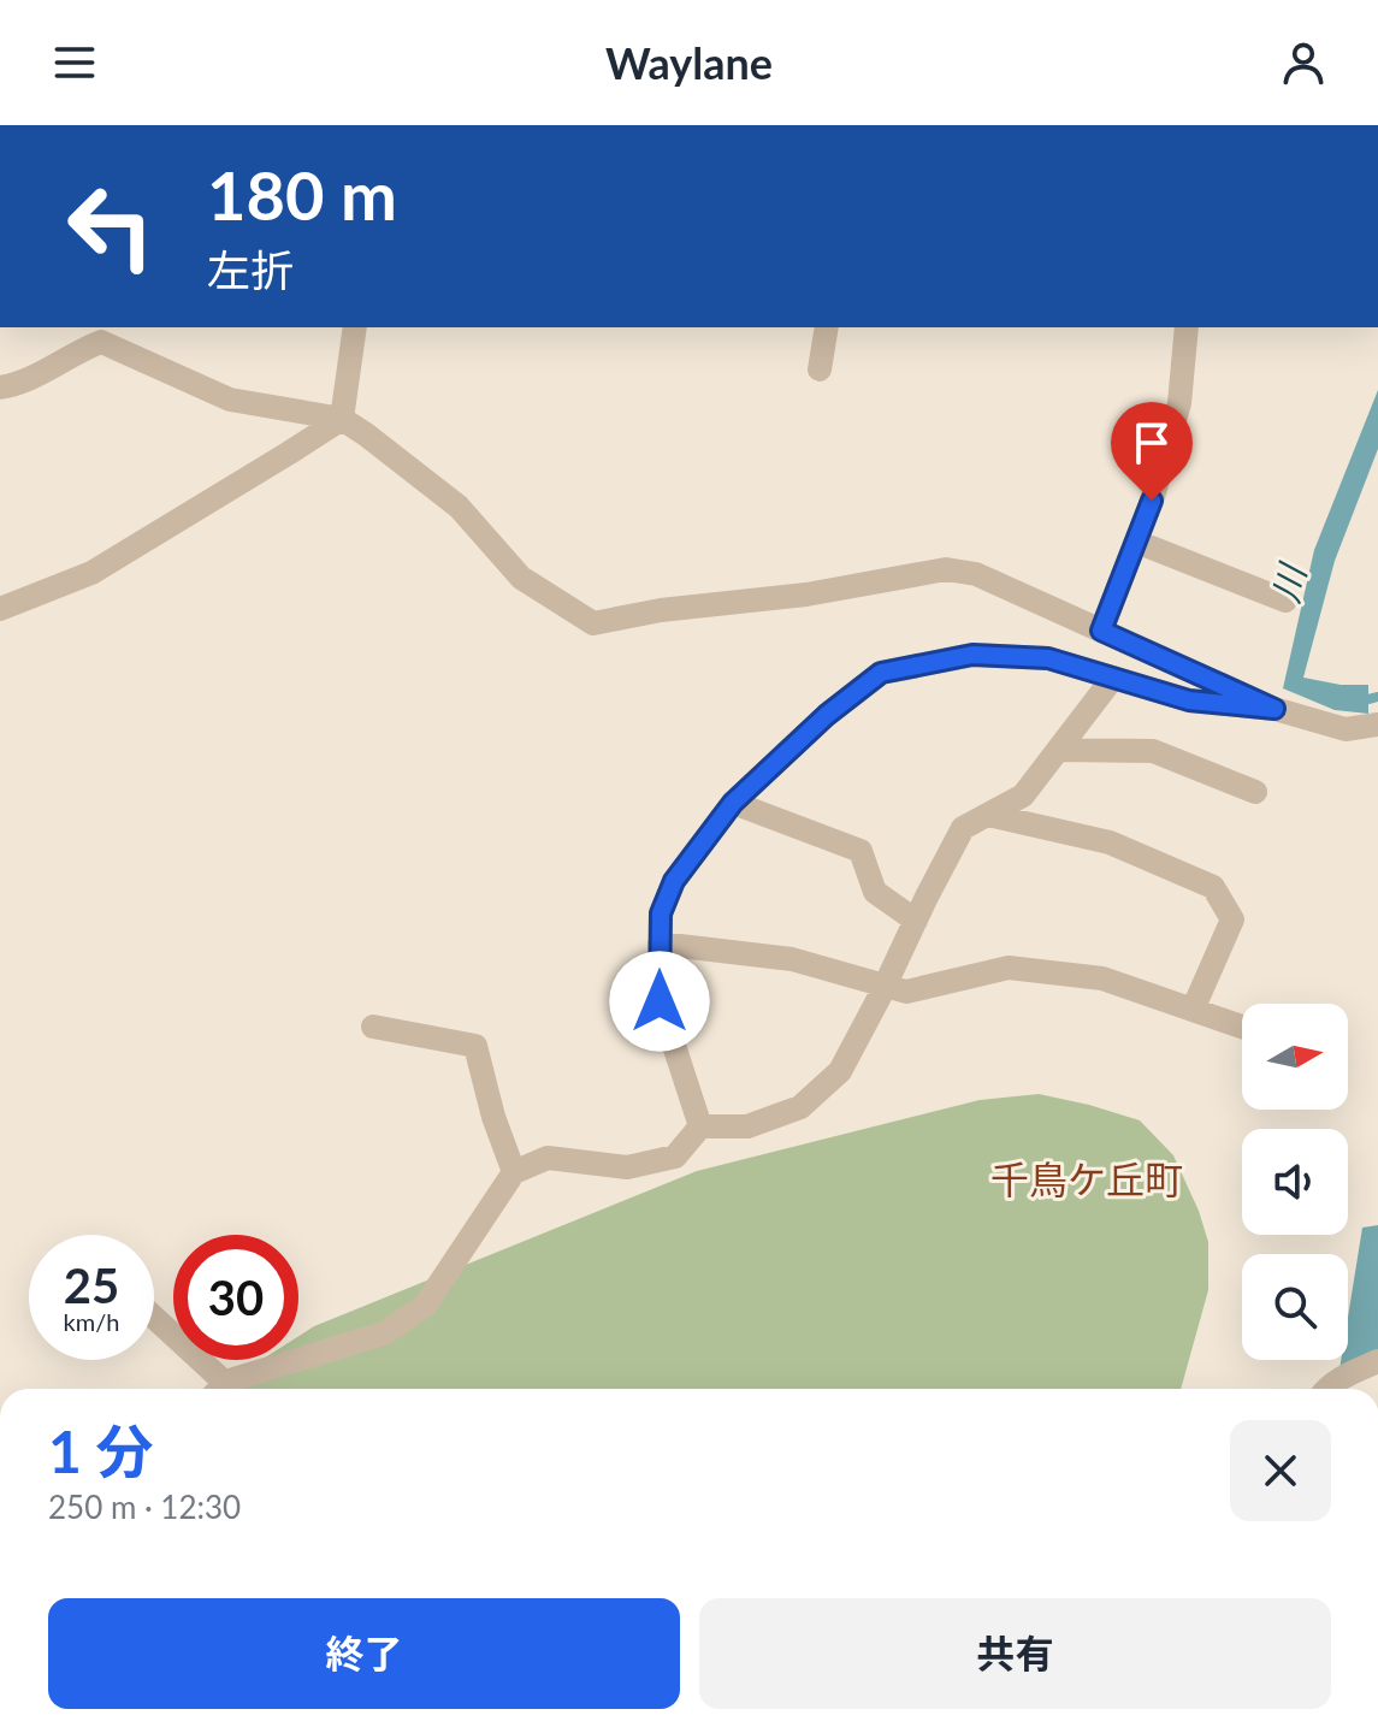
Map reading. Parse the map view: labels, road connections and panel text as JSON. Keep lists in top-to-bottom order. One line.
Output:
{"districts":["千鳥ケ丘町"],"water":["川"],"north":"right","page":{"header":"Waylane","turn":["180 m","左折"],"speed":"25 km/h","limit":"30","heading":["1 分","250 m · 12:30"],"buttons":["終了","共有"]}}
